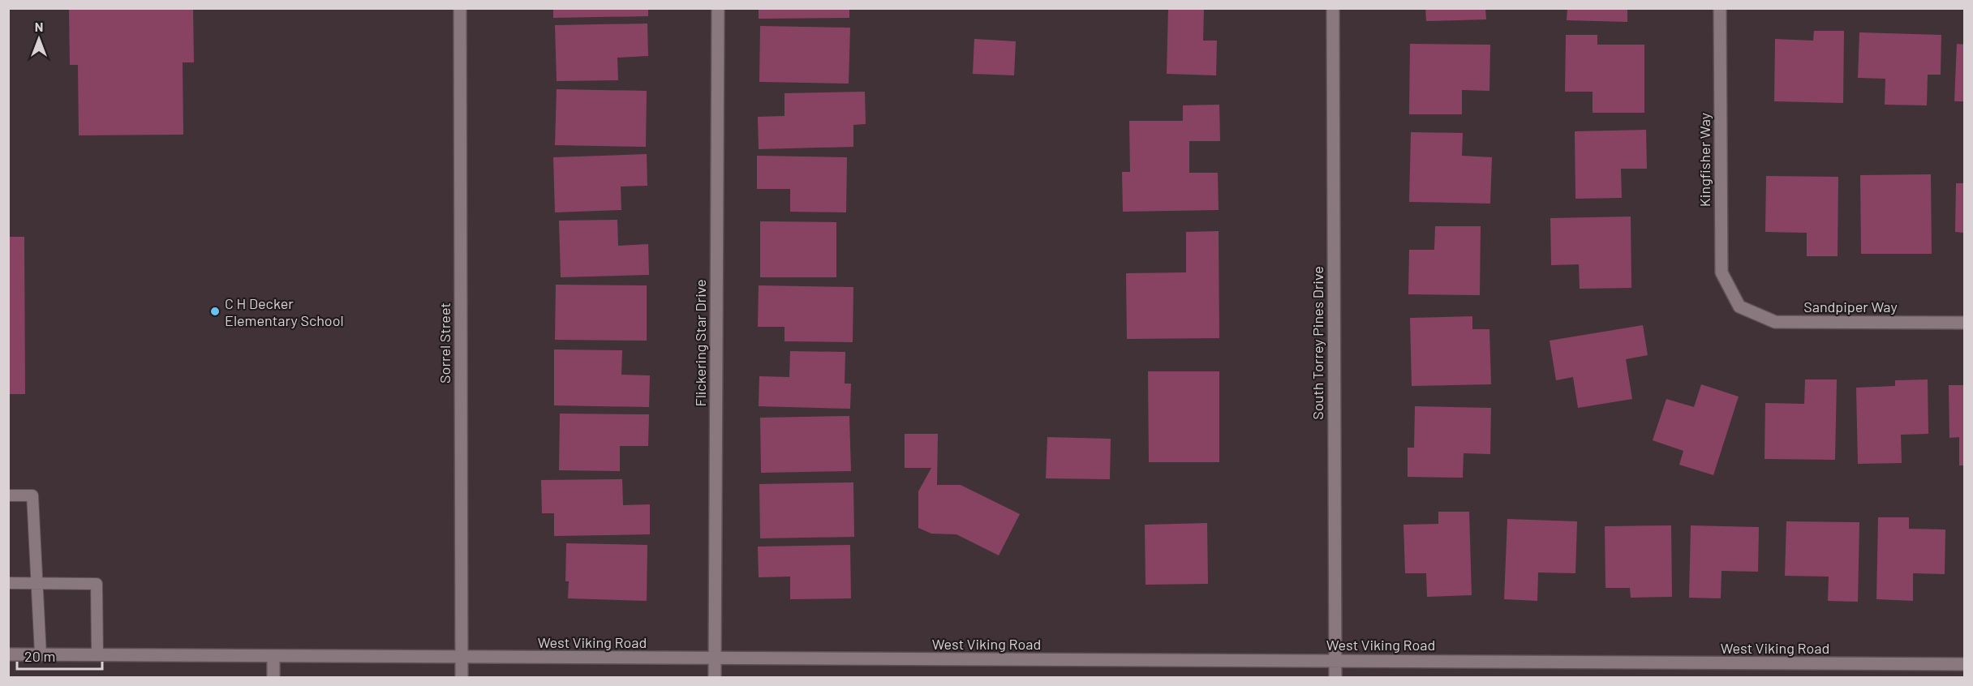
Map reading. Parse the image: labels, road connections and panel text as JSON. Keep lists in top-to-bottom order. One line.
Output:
{"streets":{"street":["Kingfisher Way","Sandpiper Way","Sorrel Street","Flickering Star Drive","South Torrey Pines Drive","West Viking Road"]},"crossings":[["Kingfisher Way","Sandpiper Way"],["Sorrel Street","West Viking Road"],["Flickering Star Drive","West Viking Road"],["South Torrey Pines Drive","West Viking Road"]],"places":["C H Decker Elementary School"],"scale_bar":"20 m","north":"top"}
